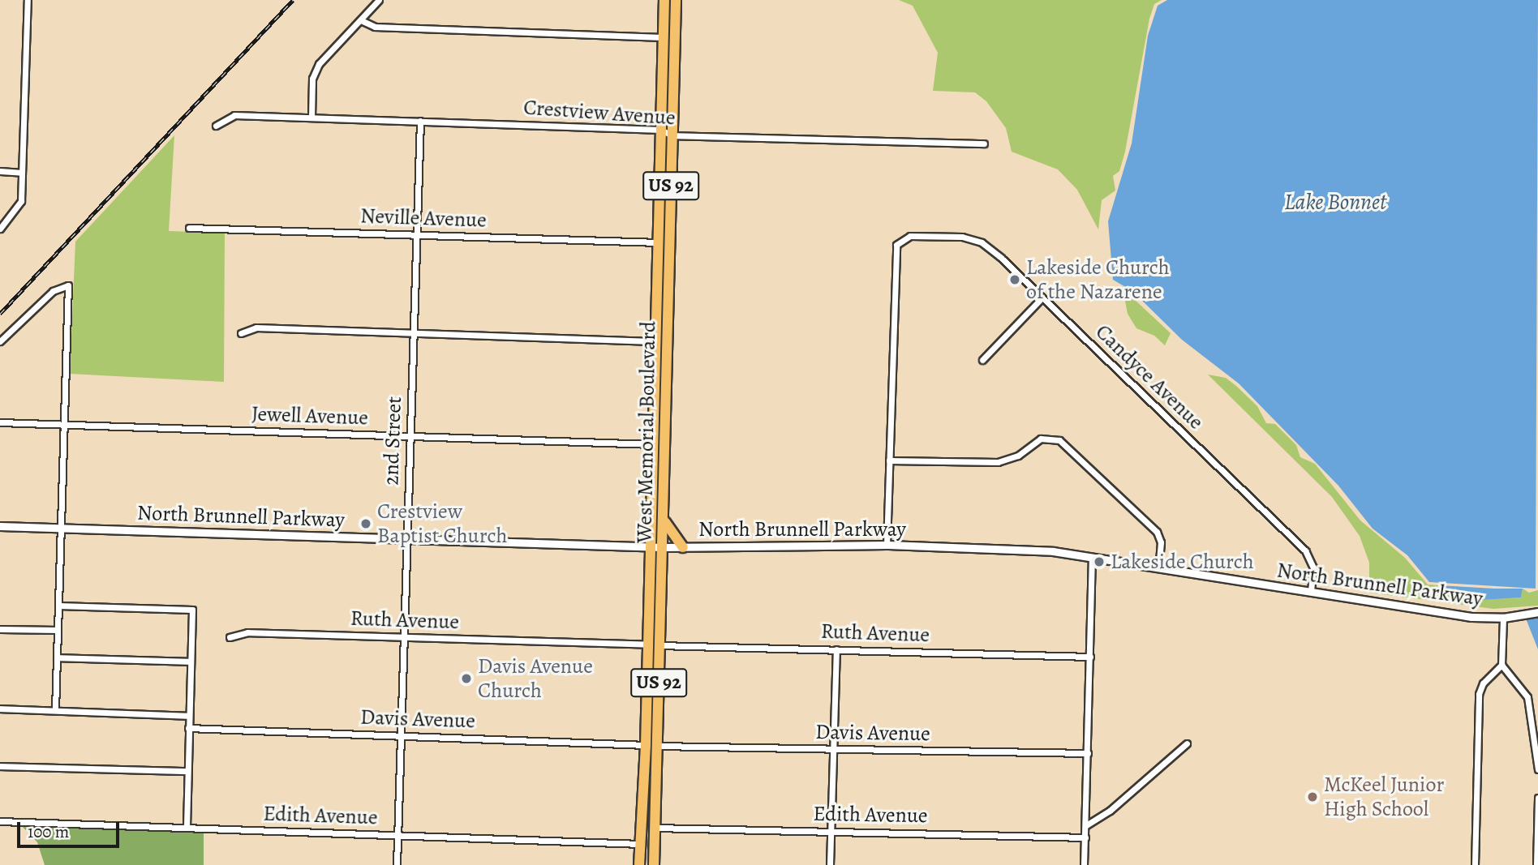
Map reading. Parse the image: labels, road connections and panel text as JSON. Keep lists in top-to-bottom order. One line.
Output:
{"streets":{"main road":["US 92","West Memorial Boulevard"],"street":["Crestview Avenue","Neville Avenue","Candyce Avenue","Jewell Avenue","2nd Street","North Brunnell Parkway","Ruth Avenue","Davis Avenue","Edith Avenue"]},"crossings":[["Crestview Avenue","West Memorial Boulevard"],["Crestview Avenue","2nd Street"],["US 92","West Memorial Boulevard"],["US 92","Edith Avenue"],["Neville Avenue","West Memorial Boulevard"],["Neville Avenue","2nd Street"],["Candyce Avenue","North Brunnell Parkway"],["Jewell Avenue","West Memorial Boulevard"],["Jewell Avenue","2nd Street"],["West Memorial Boulevard","North Brunnell Parkway"],["West Memorial Boulevard","Ruth Avenue"],["West Memorial Boulevard","Davis Avenue"],["West Memorial Boulevard","Edith Avenue"],["2nd Street","North Brunnell Parkway"],["2nd Street","Ruth Avenue"],["2nd Street","Davis Avenue"],["2nd Street","Edith Avenue"]],"water":["Lake Bonnet"],"places":["Lakeside Church of the Nazarene","Crestview Baptist Church","Lakeside Church","Davis Avenue Church","McKeel Junior High School"],"scale_bar":"100 m"}
